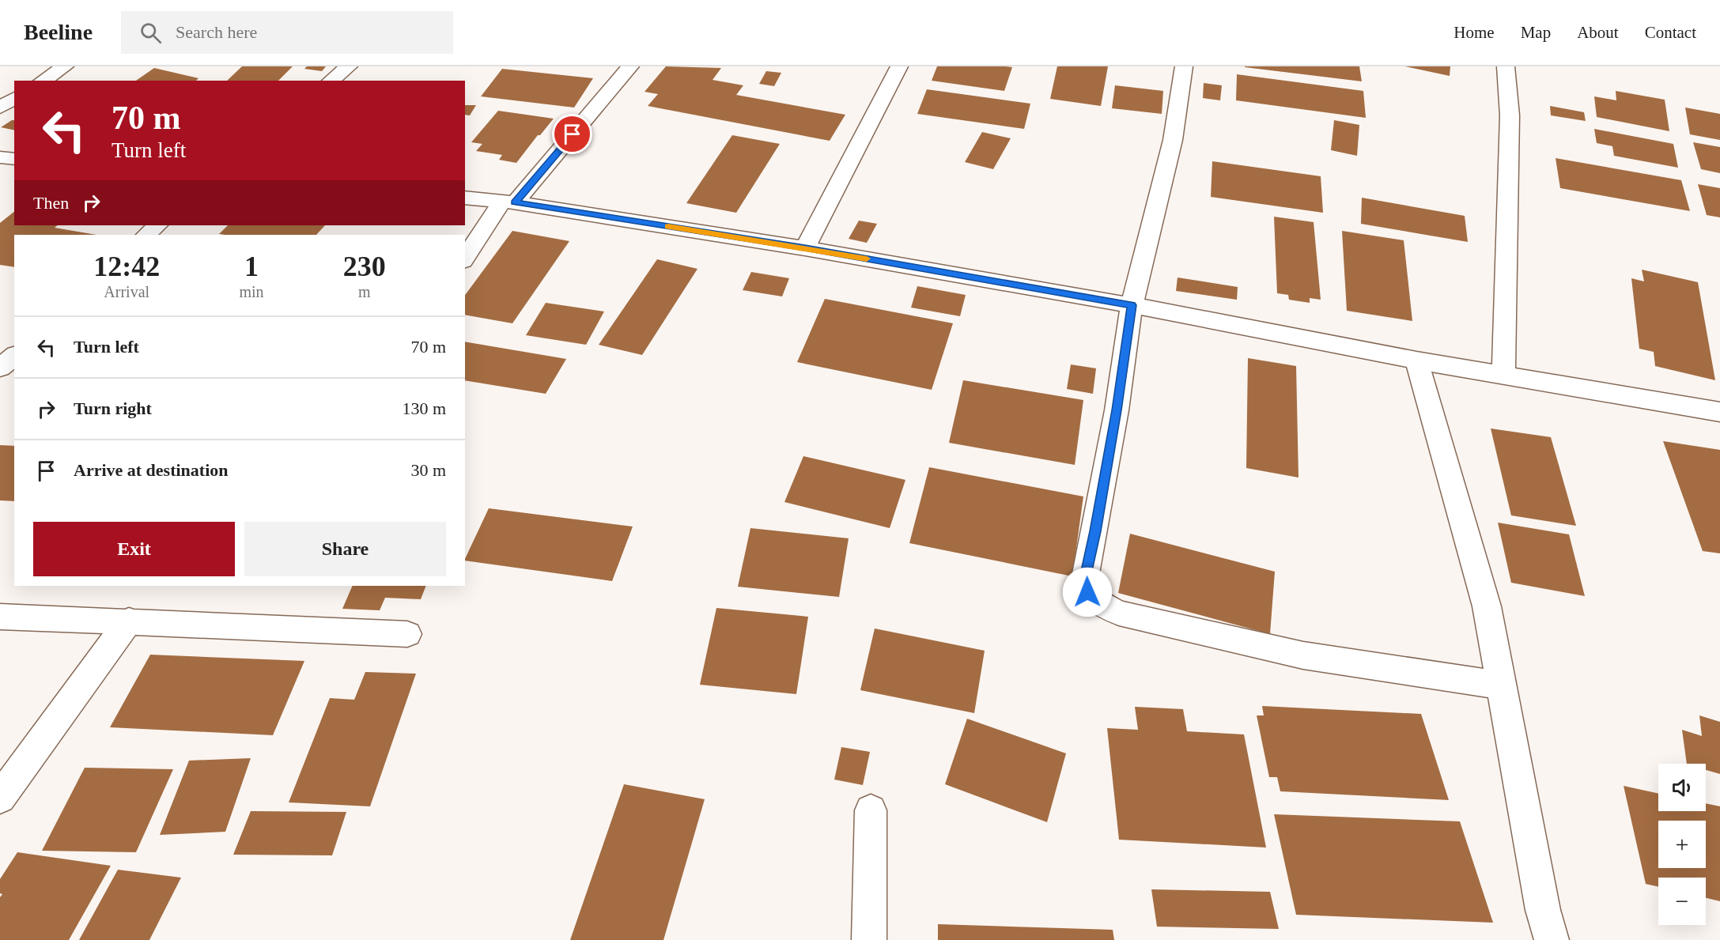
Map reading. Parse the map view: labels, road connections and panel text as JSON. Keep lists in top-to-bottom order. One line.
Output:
{"page":{"header":"Beeline","search":"Search here","nav":["Home","Map","About","Contact"],"turn":["70 m","Turn left"],"then":"Then","eta":["12:42","Arrival","1","min","230","m"],"list":[{"name":"Turn left","value":"70 m"},{"name":"Turn right","value":"130 m"},{"name":"Arrive at destination","value":"30 m"}],"buttons":["Exit","Share"],"map_buttons":["+","−"]}}
